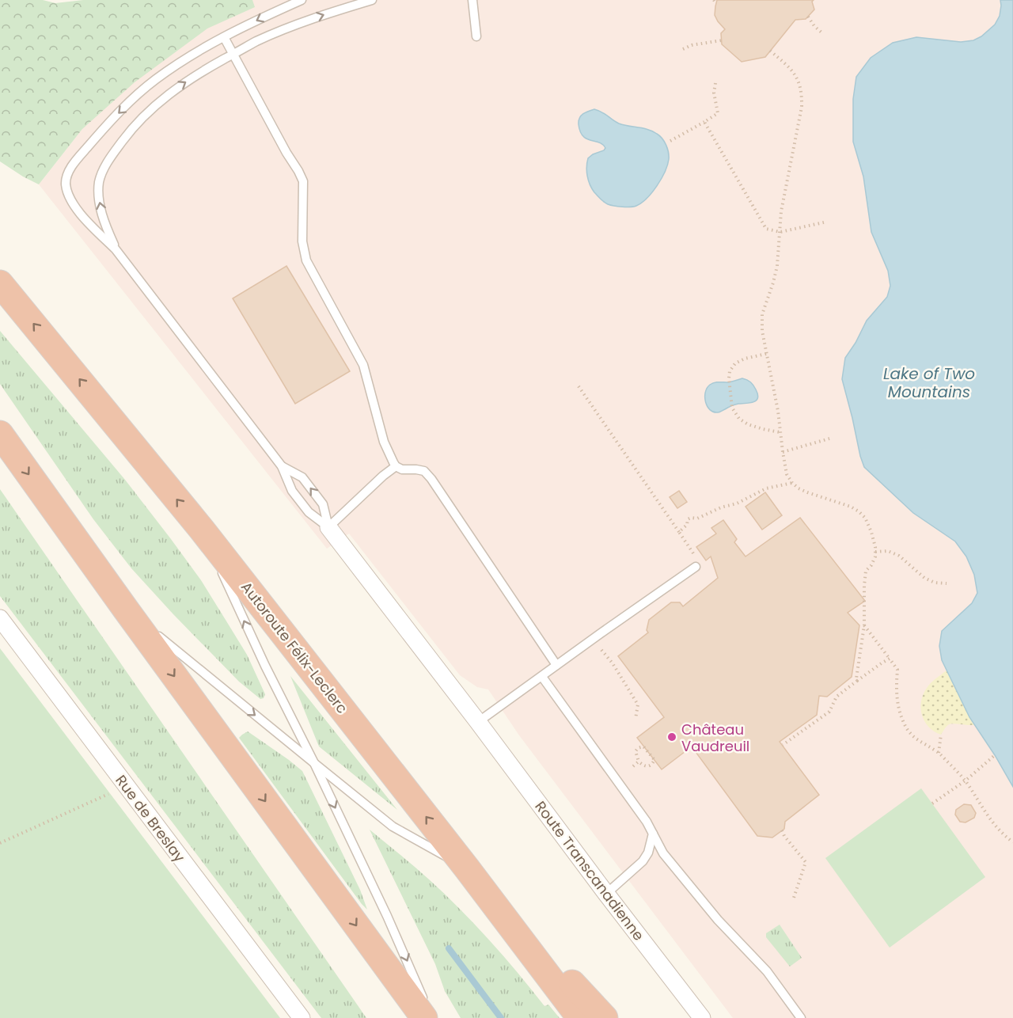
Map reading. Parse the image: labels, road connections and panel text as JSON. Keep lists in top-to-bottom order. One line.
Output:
{"streets":{"highway":["Autoroute Félix-Leclerc"],"street":["Rue de Breslay","Route Transcanadienne"]},"water":["Lake of Two Mountains"],"places":["Château Vaudreuil"]}
